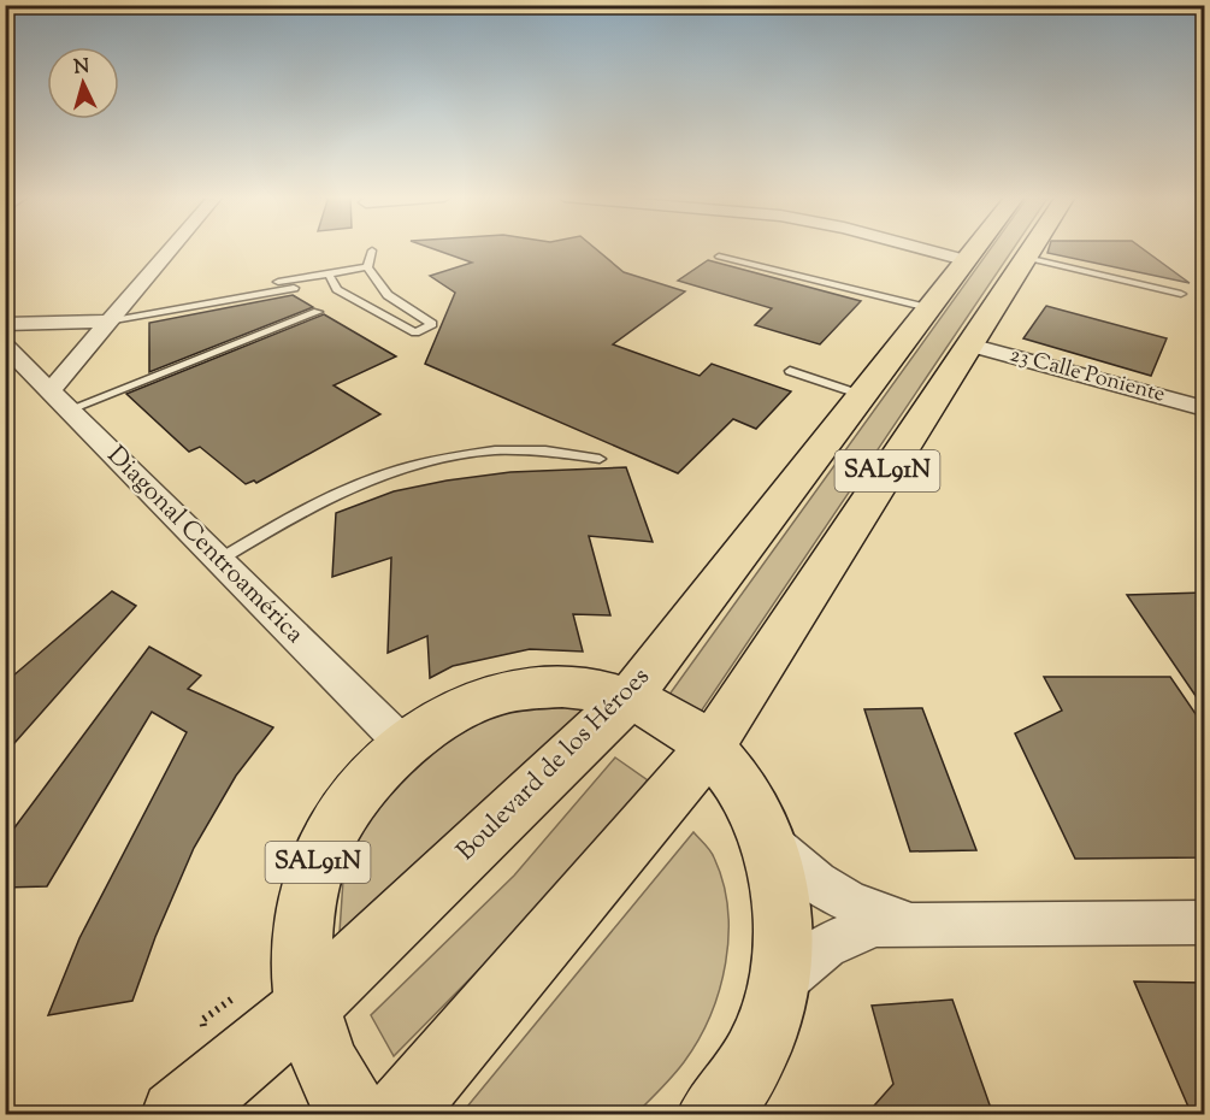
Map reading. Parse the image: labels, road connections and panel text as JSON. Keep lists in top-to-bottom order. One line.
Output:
{"streets":{"main road":["SAL91N","Boulevard de los Héroes"],"street":["23 Calle Poniente","Diagonal Centroamérica"]},"crossings":[["23 Calle Poniente","SAL91N"],["SAL91N","Diagonal Centroamérica"],["SAL91N","Boulevard de los Héroes"]],"north":"top"}
